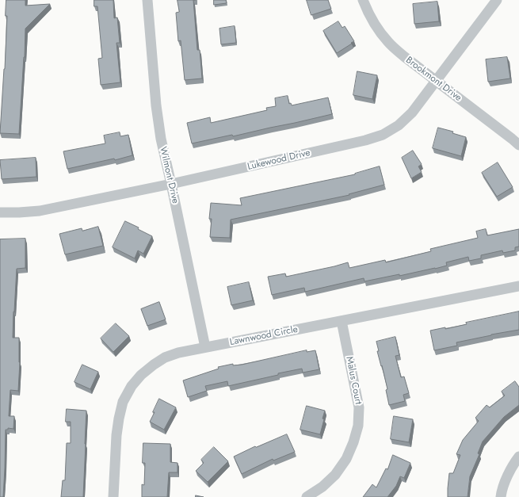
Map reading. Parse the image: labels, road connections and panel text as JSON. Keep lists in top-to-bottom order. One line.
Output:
{"streets":{"street":["Brookmont Drive","Lukewood Drive","Wilmont Drive","Lawnwood Circle","Malus Court"]},"crossings":[["Brookmont Drive","Lukewood Drive"],["Lukewood Drive","Wilmont Drive"],["Wilmont Drive","Lawnwood Circle"],["Lawnwood Circle","Malus Court"]]}
